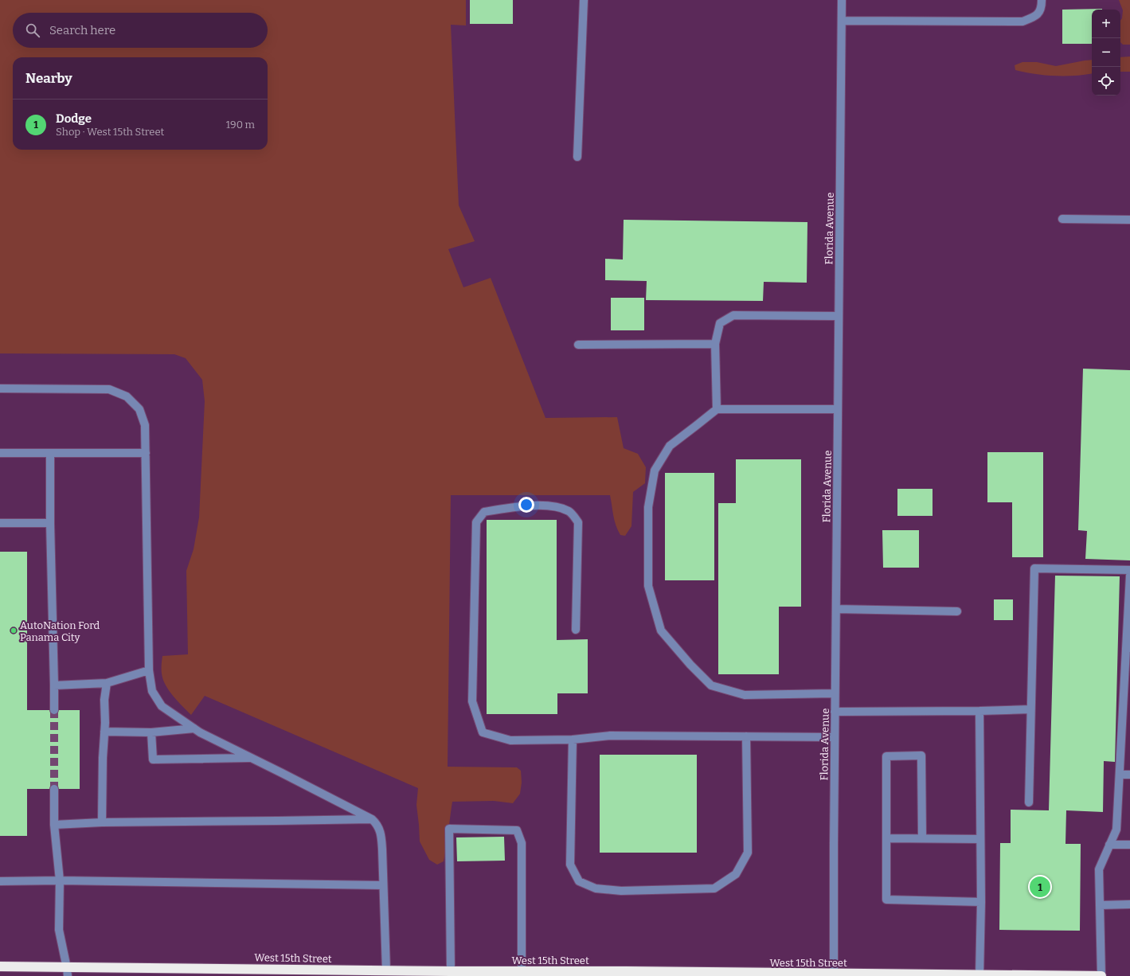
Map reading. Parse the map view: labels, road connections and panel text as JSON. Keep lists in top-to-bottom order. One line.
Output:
{"streets":{"highway":["West 15th Street"],"street":["Florida Avenue"]},"crossings":[["Florida Avenue","West 15th Street"]],"places":["AutoNation Ford Panama City"],"page":{"map_buttons":["+","−"],"search":"Search here","heading":"Nearby","list":[{"mark":"1","name":"Dodge","note":"Shop · West 15th Street","value":"190 m"}],"pins":"1"}}
